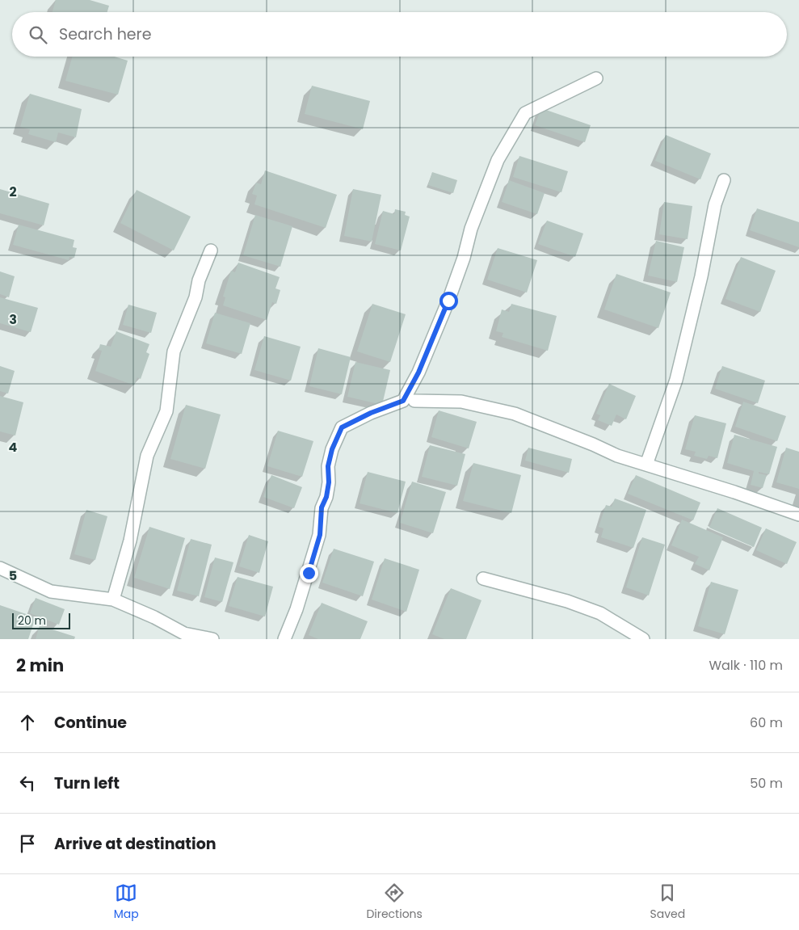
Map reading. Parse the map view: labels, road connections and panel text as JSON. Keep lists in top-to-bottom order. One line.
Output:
{"scale_bar":"20 m","page":{"search":"Search here","scale":"20 m","heading":["2 min","Walk · 110 m"],"list":[["Continue","60 m"],["Turn left","50 m"],"Arrive at destination"],"nav":["Map","Directions","Saved"]},"grid":{"rows":["2","3","4","5"]}}
